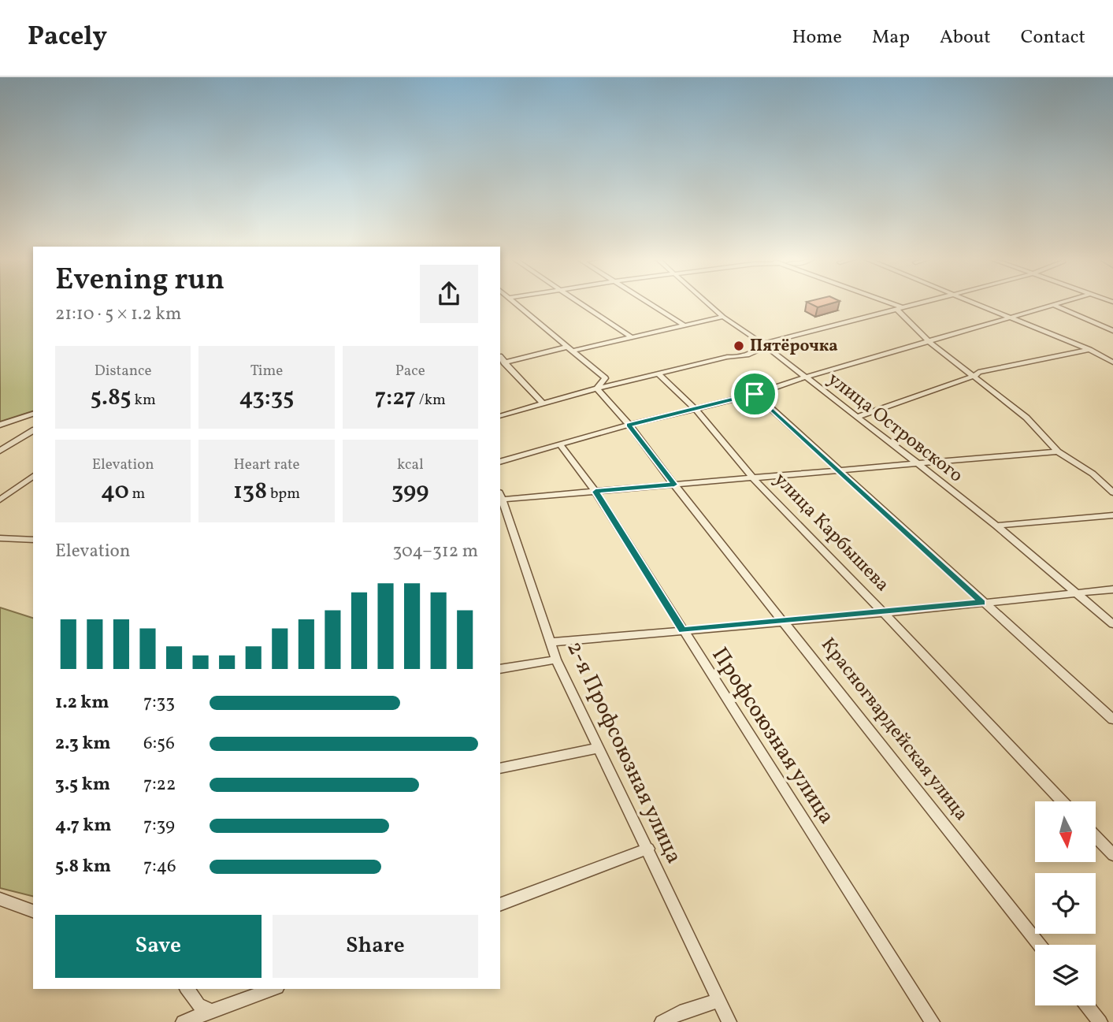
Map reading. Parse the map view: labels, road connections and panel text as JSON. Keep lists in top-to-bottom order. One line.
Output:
{"streets":{"street":["улица Островского","улица Карбышева","Красногвардейская улица","Профсоюзная улица","2-я Профсоюзная улица"]},"places":["Пятёрочка"],"north":"bottom","page":{"header":"Pacely","nav":["Home","Map","About","Contact"],"heading":["Evening run","21:10 · 5 × 1.2 km"],"stats":[["Distance","5.85 km"],["Time","43:35"],["Pace","7:27 /km"],["Elevation","40 m"],["Heart rate","138 bpm"],["kcal","399"]],"chart":["Elevation","304–312 m"],"list":[{"name":"1.2 km","note":"7:33"},{"name":"2.3 km","note":"6:56"},{"name":"3.5 km","note":"7:22"},{"name":"4.7 km","note":"7:39"},{"name":"5.8 km","note":"7:46"}],"buttons":["Save","Share"]}}
